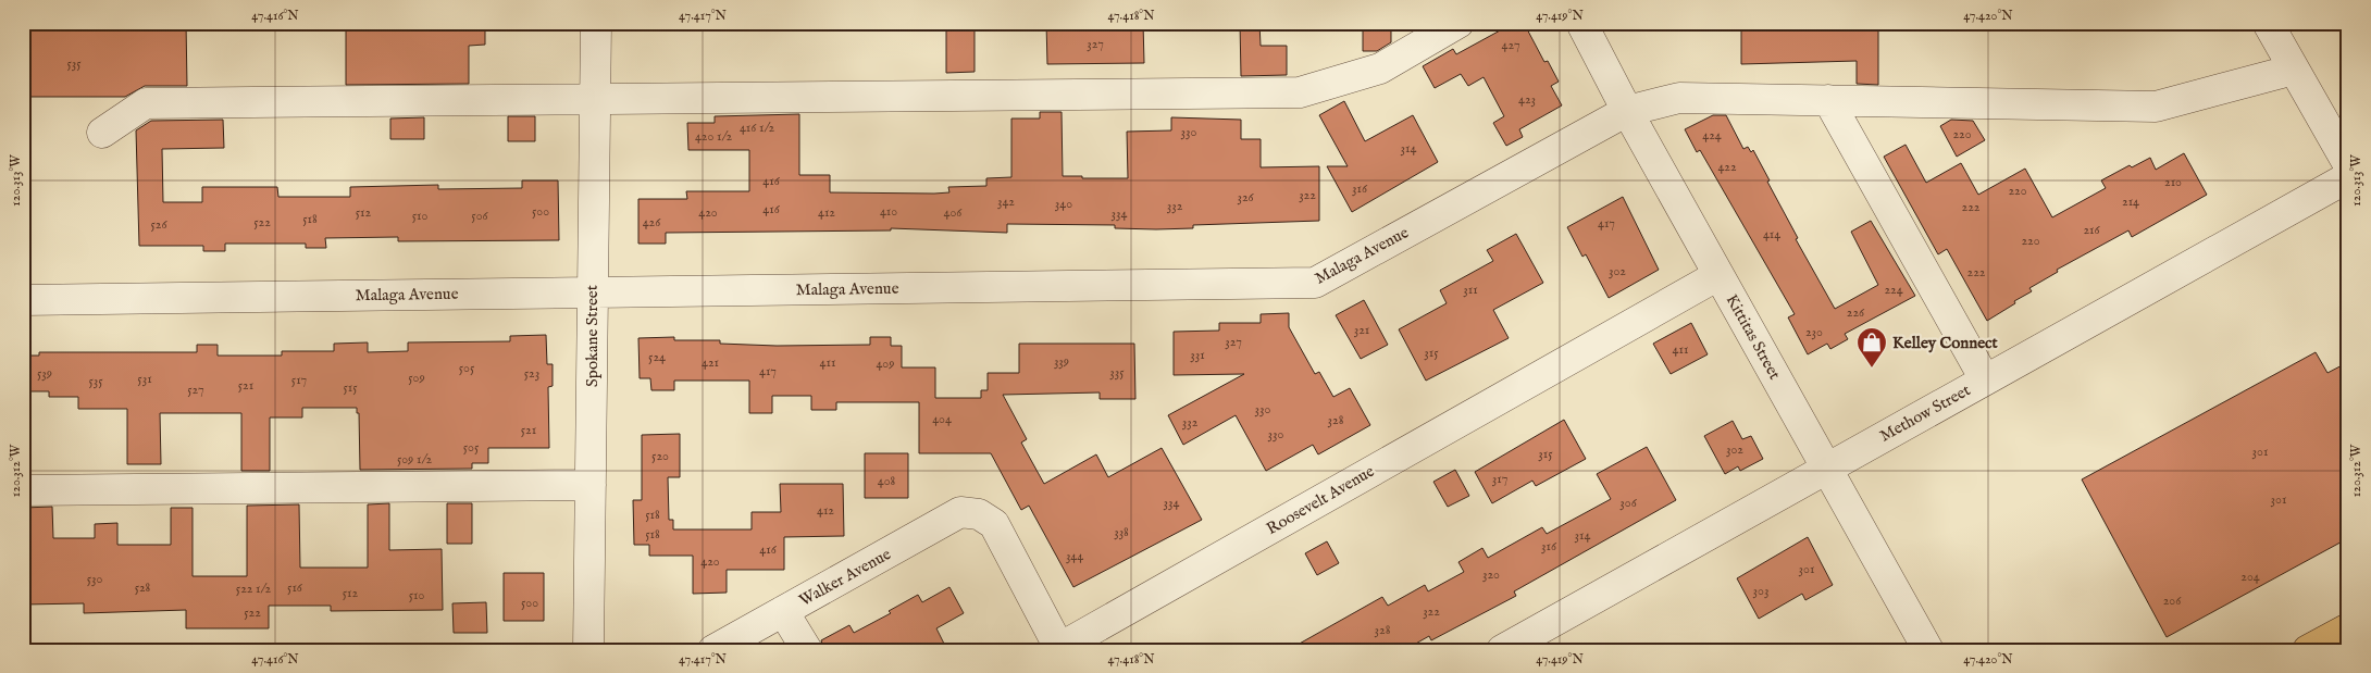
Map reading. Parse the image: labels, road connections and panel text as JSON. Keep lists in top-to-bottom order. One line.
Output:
{"streets":{"street":["Malaga Avenue","Spokane Street","Kittitas Street","Methow Street","Roosevelt Avenue","Walker Avenue"]},"crossings":[["Malaga Avenue","Spokane Street"],["Malaga Avenue","Kittitas Street"],["Kittitas Street","Methow Street"],["Kittitas Street","Roosevelt Avenue"],["Roosevelt Avenue","Walker Avenue"]],"places":{"shop":["Kelley Connect"]},"house_numbers":["327","427","535","423","416 1/2","330","220","424","420 1/2","314","422","416","210","316","220","322","326","342","214","340","332","222","416","500","410","512","420","412","406","334","510","506","518","522","426","417","526","216","414","220","302","222","311","224","226","321","230","327","411","315","331","524","339","421","411","409","505","417","335","539","523","509","531","517","535","521","515","527","330","404","328","332","521","330","505","302","301","315","520","509 1/2","317","408","301","334","306","412","518","338","518","314","316","416","344","420","301","320","204","530","528","516","522 1/2","303","512","510","206","500","322","522","328"],"coordinates":["47.416°N","47.417°N","47.418°N","47.419°N","47.420°N","120.313°W","120.312°W"]}
